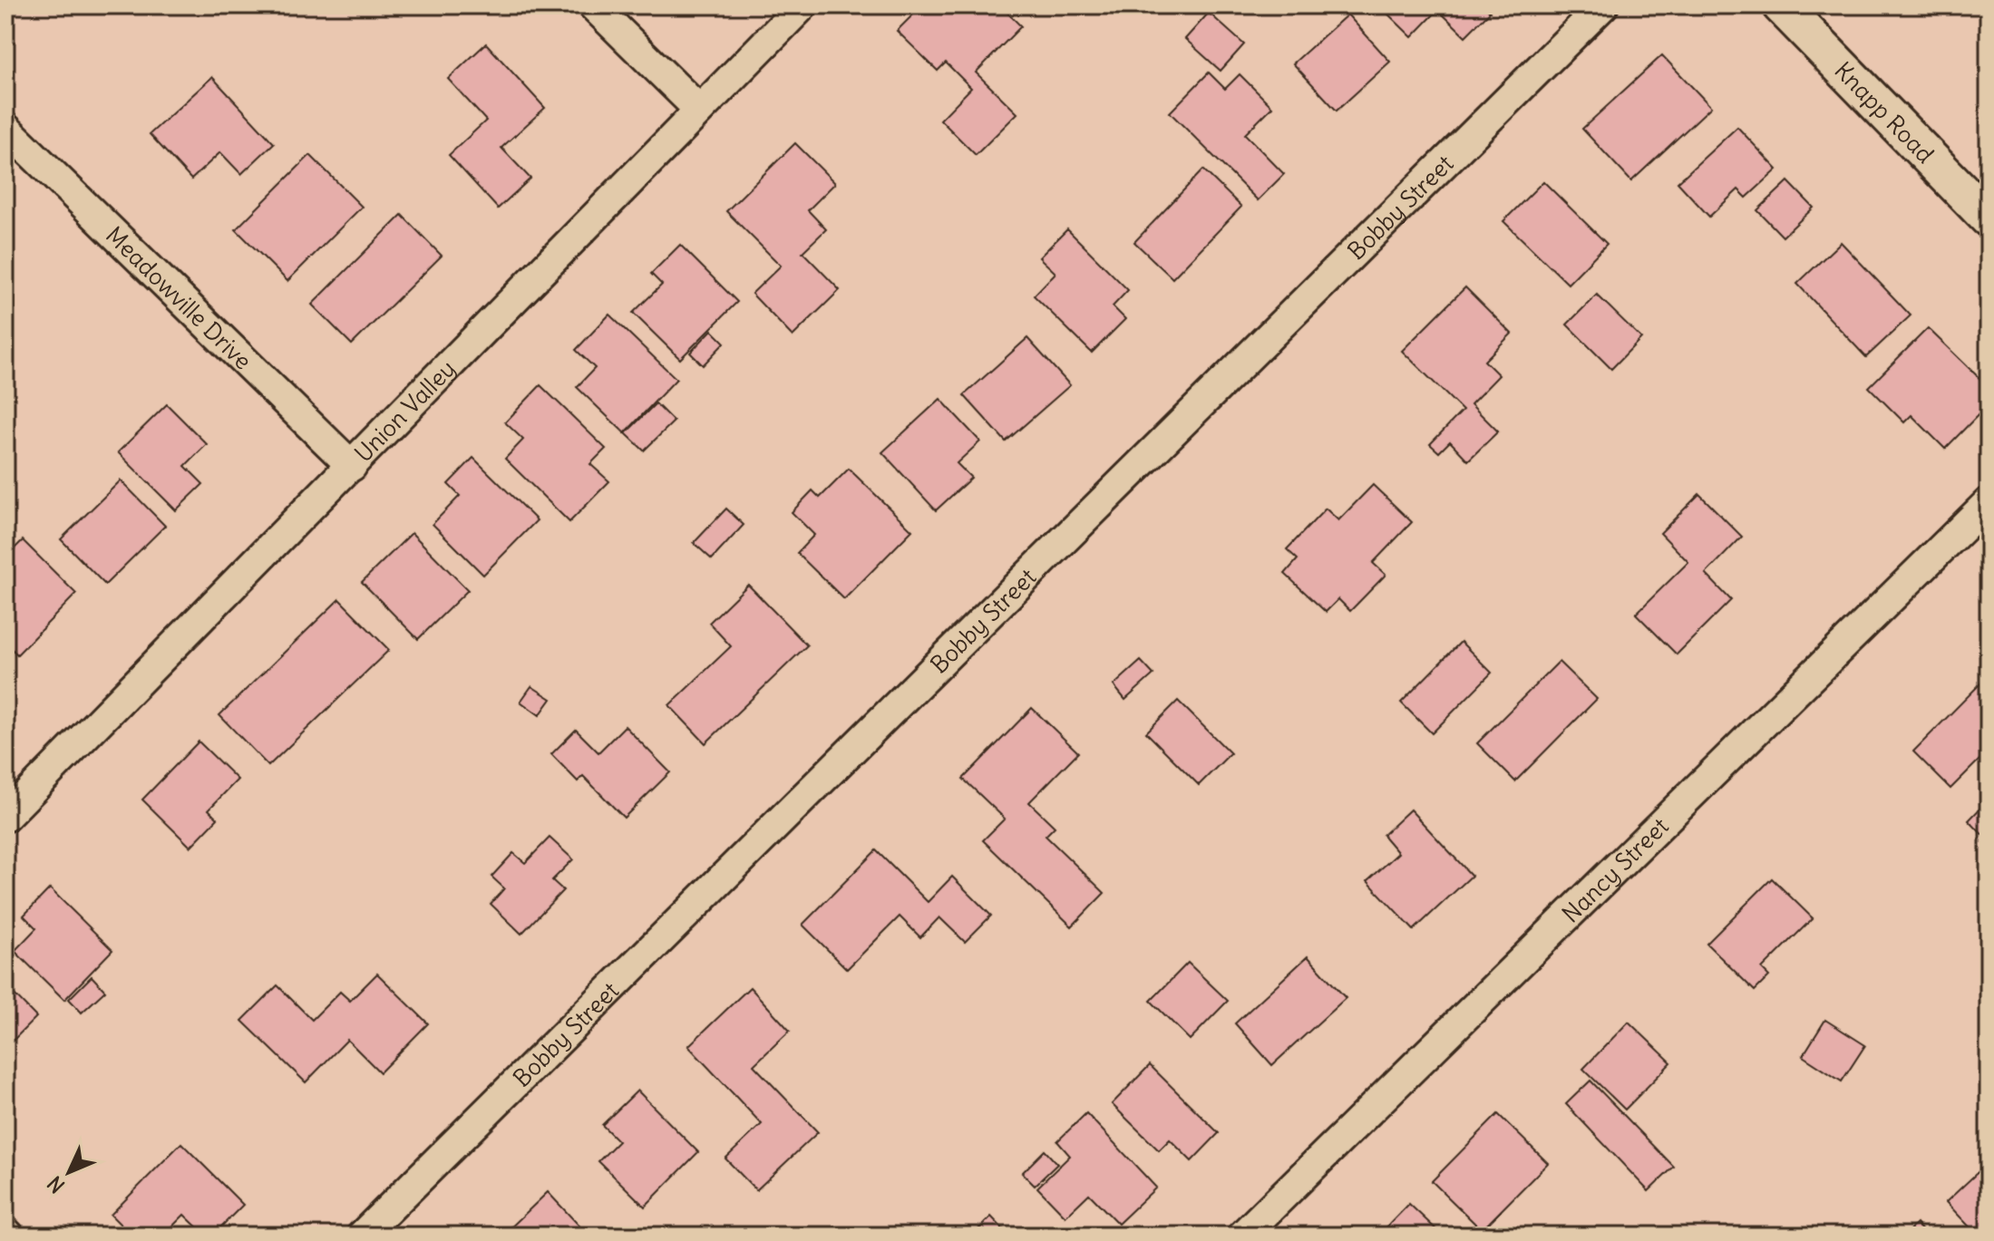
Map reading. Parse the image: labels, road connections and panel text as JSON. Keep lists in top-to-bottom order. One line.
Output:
{"streets":{"street":["Knapp Road","Bobby Street","Meadowville Drive","Union Valley","Nancy Street"]},"crossings":[["Meadowville Drive","Union Valley"]],"north":"bottom left"}
